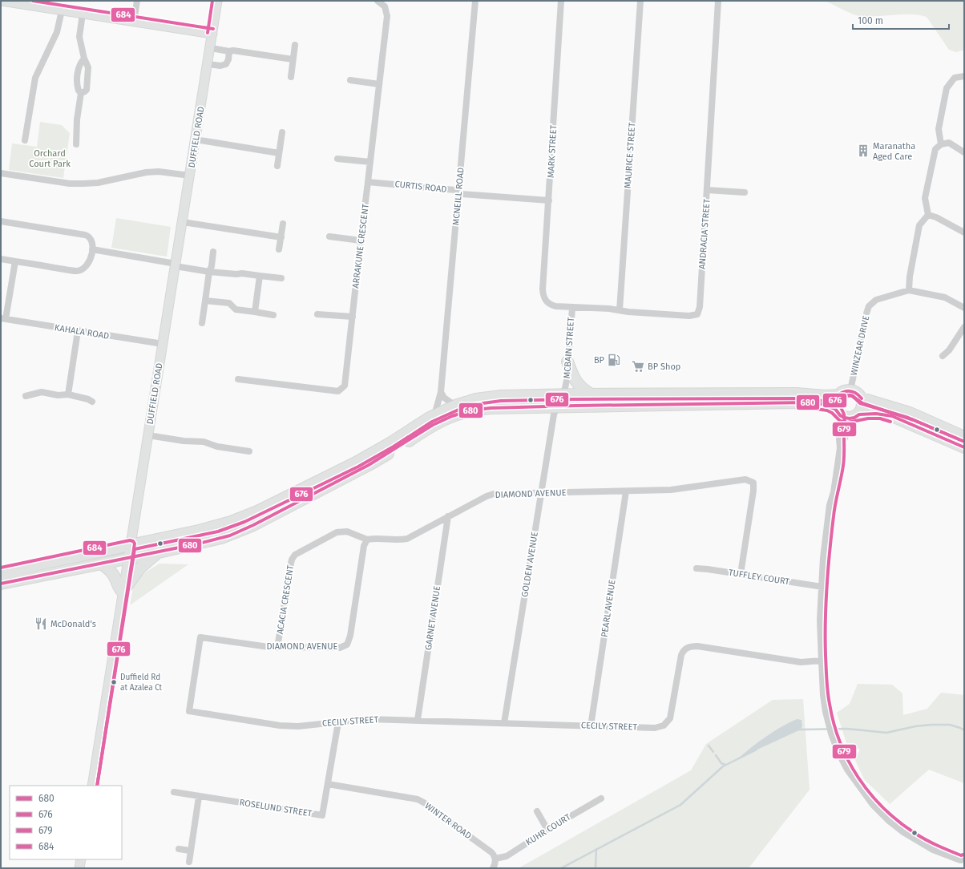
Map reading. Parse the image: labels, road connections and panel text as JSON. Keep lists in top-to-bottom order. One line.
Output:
{"streets":{"street":["DUFFIELD ROAD","MARK STREET","MAURICE STREET","CURTIS ROAD","MCNEILL ROAD","ANDRACIA STREET","ARRAKUNE CRESCENT","KAHALA ROAD","WINZEAR DRIVE","MCBAIN STREET","DIAMOND AVENUE","GOLDEN AVENUE","TUFFLEY COURT","ACACIA CRESCENT","PEARL AVENUE","GARNET AVENUE","CECILY STREET","ROSELUND STREET","WINTER ROAD","KUHR COURT"]},"crossings":[["DUFFIELD ROAD","KAHALA ROAD"],["MARK STREET","CURTIS ROAD"],["MARK STREET","ANDRACIA STREET"],["MAURICE STREET","ANDRACIA STREET"],["CURTIS ROAD","MCNEILL ROAD"],["CURTIS ROAD","ARRAKUNE CRESCENT"],["ANDRACIA STREET","MCBAIN STREET"],["MCBAIN STREET","GOLDEN AVENUE"],["DIAMOND AVENUE","GOLDEN AVENUE"],["DIAMOND AVENUE","TUFFLEY COURT"],["DIAMOND AVENUE","ACACIA CRESCENT"],["DIAMOND AVENUE","PEARL AVENUE"],["DIAMOND AVENUE","GARNET AVENUE"],["DIAMOND AVENUE","CECILY STREET"],["GOLDEN AVENUE","CECILY STREET"],["PEARL AVENUE","CECILY STREET"],["GARNET AVENUE","CECILY STREET"],["CECILY STREET","ROSELUND STREET"],["ROSELUND STREET","WINTER ROAD"],["WINTER ROAD","KUHR COURT"]],"parks":["Orchard Court Park"],"places":{"building":["Maranatha Aged Care"],"fuel station":["BP"],"supermarket":["BP Shop"],"restaurant":["McDonald's"],"other":["Duffield Rd at Azalea Ct"]},"lines":["transit line 684","transit line 680","transit line 676","transit line 679"],"legend":["680","676","679","684"],"scale_bar":"100 m"}
